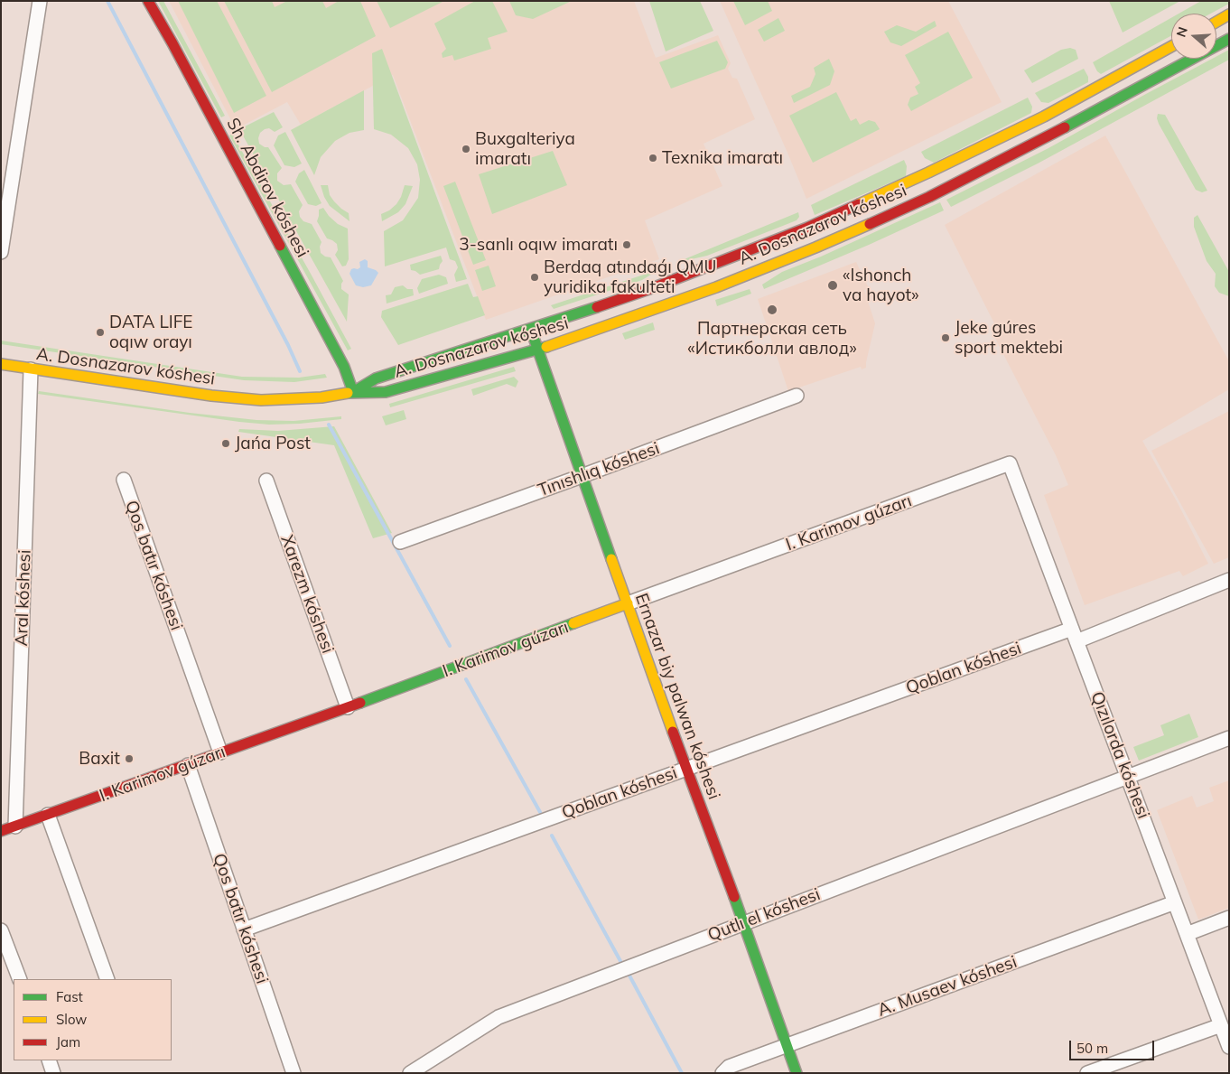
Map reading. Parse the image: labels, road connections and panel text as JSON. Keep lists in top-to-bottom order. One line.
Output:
{"streets":{"main road":["Sh. Abdirov kóshesi","A. Dosnazarov kóshesi","I. Karimov gúzarı","Ernazar biy palwan kóshesi"],"street":["Tınıshlıq kóshesi","Qos batır kóshesi","Xarezm kóshesi","Aral kóshesi","Qoblan kóshesi","Qızılorda kóshesi","Qutlı el kóshesi","A. Musaev kóshesi"]},"crossings":[["Sh. Abdirov kóshesi","A. Dosnazarov kóshesi"],["A. Dosnazarov kóshesi","Aral kóshesi"],["A. Dosnazarov kóshesi","Ernazar biy palwan kóshesi"],["Tınıshlıq kóshesi","Ernazar biy palwan kóshesi"],["I. Karimov gúzarı","Qos batır kóshesi"],["I. Karimov gúzarı","Xarezm kóshesi"],["I. Karimov gúzarı","Aral kóshesi"],["I. Karimov gúzarı","Ernazar biy palwan kóshesi"],["I. Karimov gúzarı","Qızılorda kóshesi"],["Qos batır kóshesi","Qoblan kóshesi"],["Qoblan kóshesi","Ernazar biy palwan kóshesi"],["Qoblan kóshesi","Qızılorda kóshesi"],["Ernazar biy palwan kóshesi","Qutlı el kóshesi"],["Ernazar biy palwan kóshesi","A. Musaev kóshesi"],["Qızılorda kóshesi","Qutlı el kóshesi"],["Qızılorda kóshesi","A. Musaev kóshesi"]],"places":["Buxgalteriya imaratı","Texnika imaratı","3-sanlı oqıw imaratı","Berdaq atındaǵı QMU yuridika fakulteti","«Ishonch va hayot»","Партнерская сеть «Истикболли авлод»","DATA LIFE oqıw orayı","Jeke gúres sport mektebi","Jańa Post","Baxit"],"legend":["Fast","Slow","Jam"],"scale_bar":"50 m","north":"left"}
